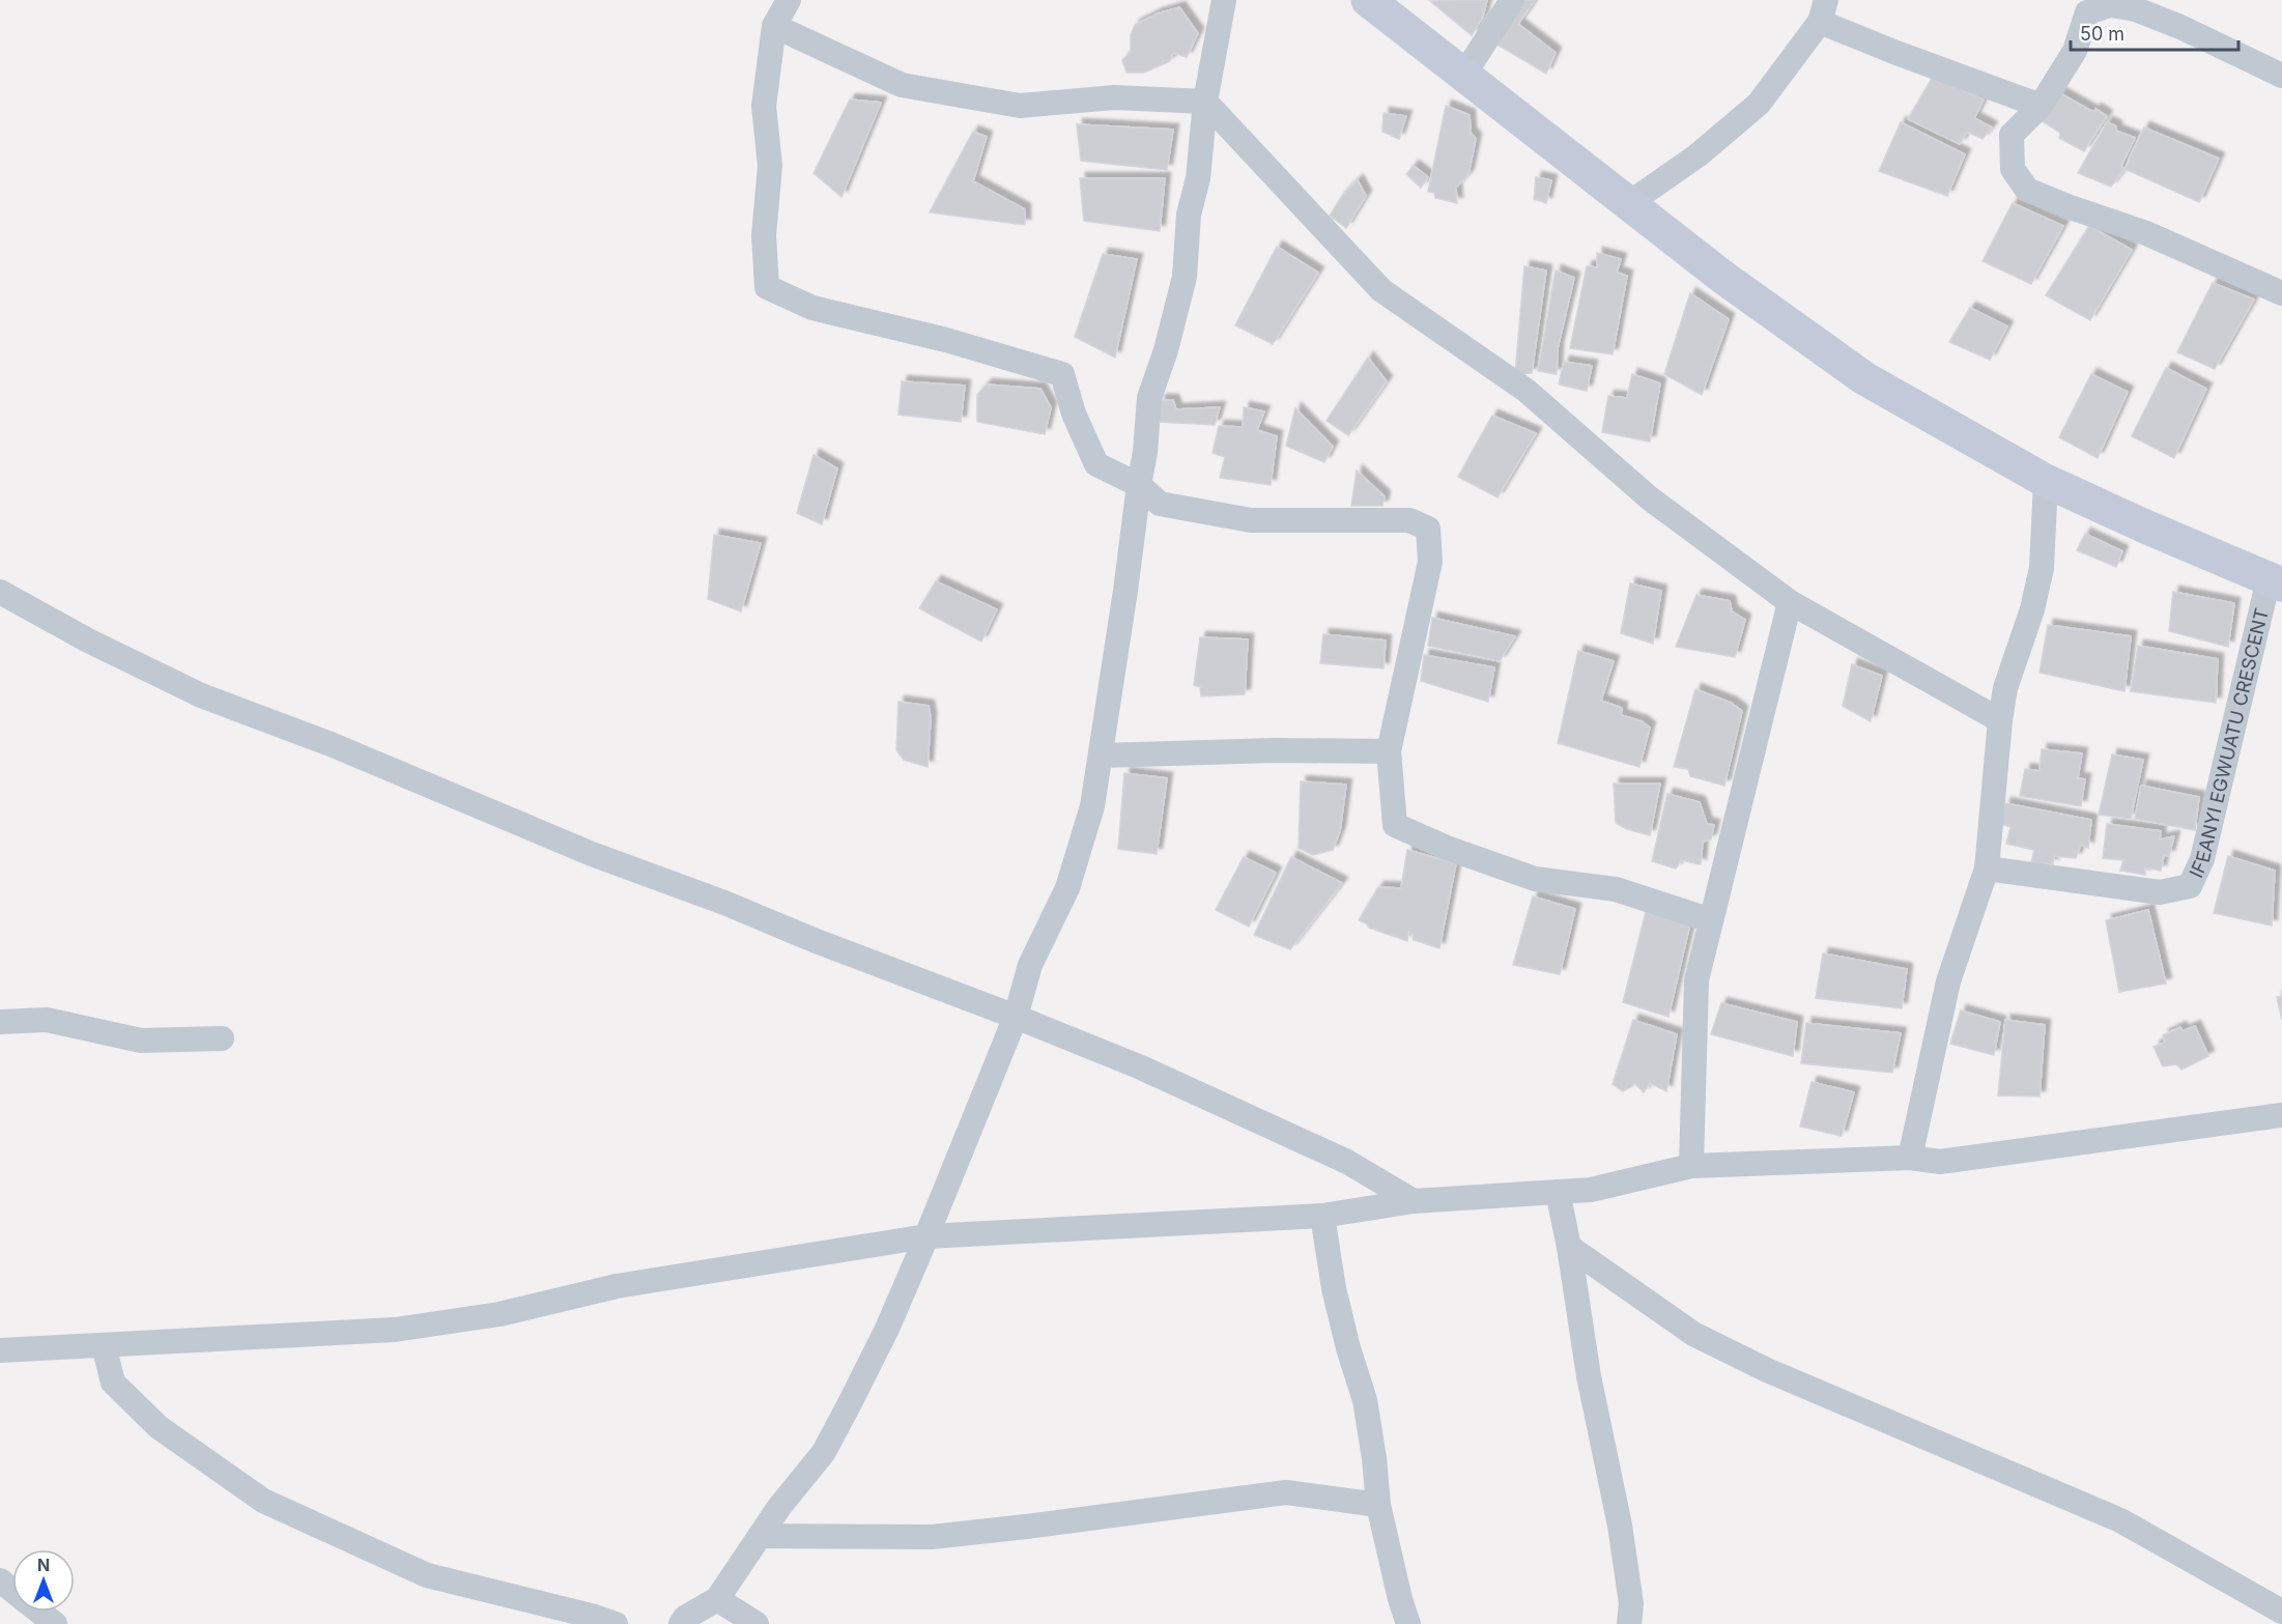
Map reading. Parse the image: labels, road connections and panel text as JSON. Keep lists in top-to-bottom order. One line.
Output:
{"streets":{"street":["IFEANYI EGWUATU CRESCENT"]},"scale_bar":"50 m","north":"top"}
